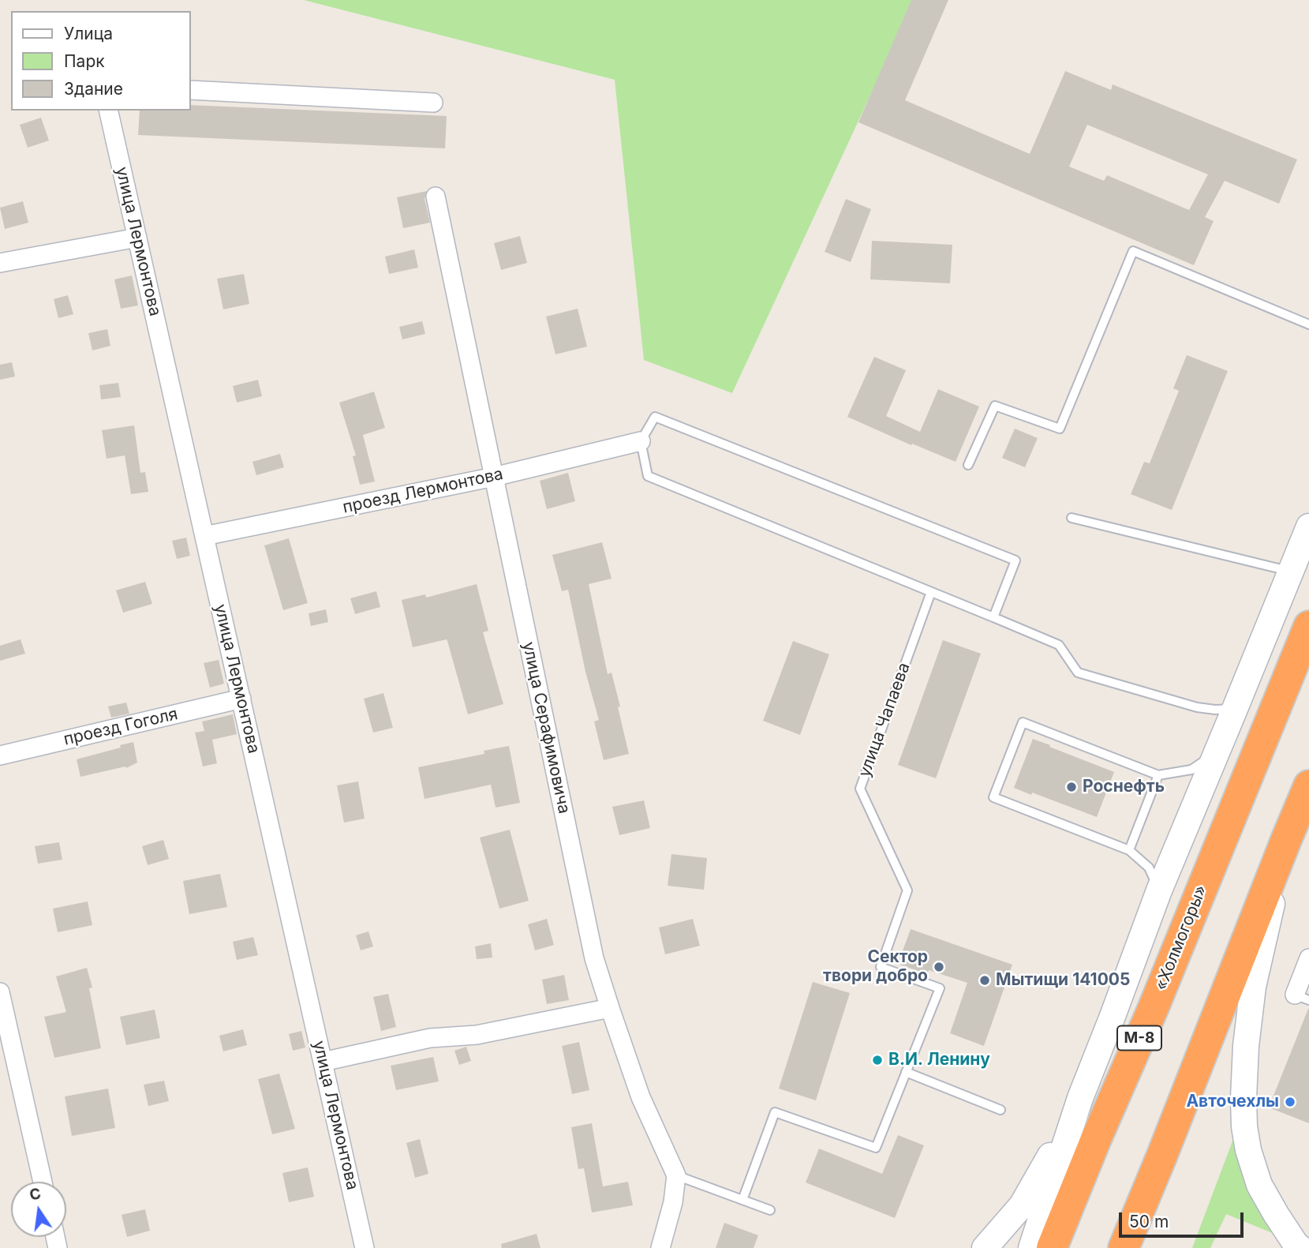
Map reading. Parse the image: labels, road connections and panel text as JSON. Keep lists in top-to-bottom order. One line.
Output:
{"streets":{"highway":["«Холмогоры»","М-8"],"street":["улица Лермонтова","проезд Лермонтова","проезд Гоголя","улица Серафимовича"],"lane":["улица Чапаева"]},"crossings":[["улица Лермонтова","проезд Лермонтова"],["улица Лермонтова","проезд Гоголя"],["проезд Лермонтова","улица Серафимовича"]],"places":["Роснефть","Сектор твори добро","Мытищи 141005","В.И. Ленину","Авточехлы"],"legend":["Улица","Парк","Здание"],"scale_bar":"50 m","north":"top"}
